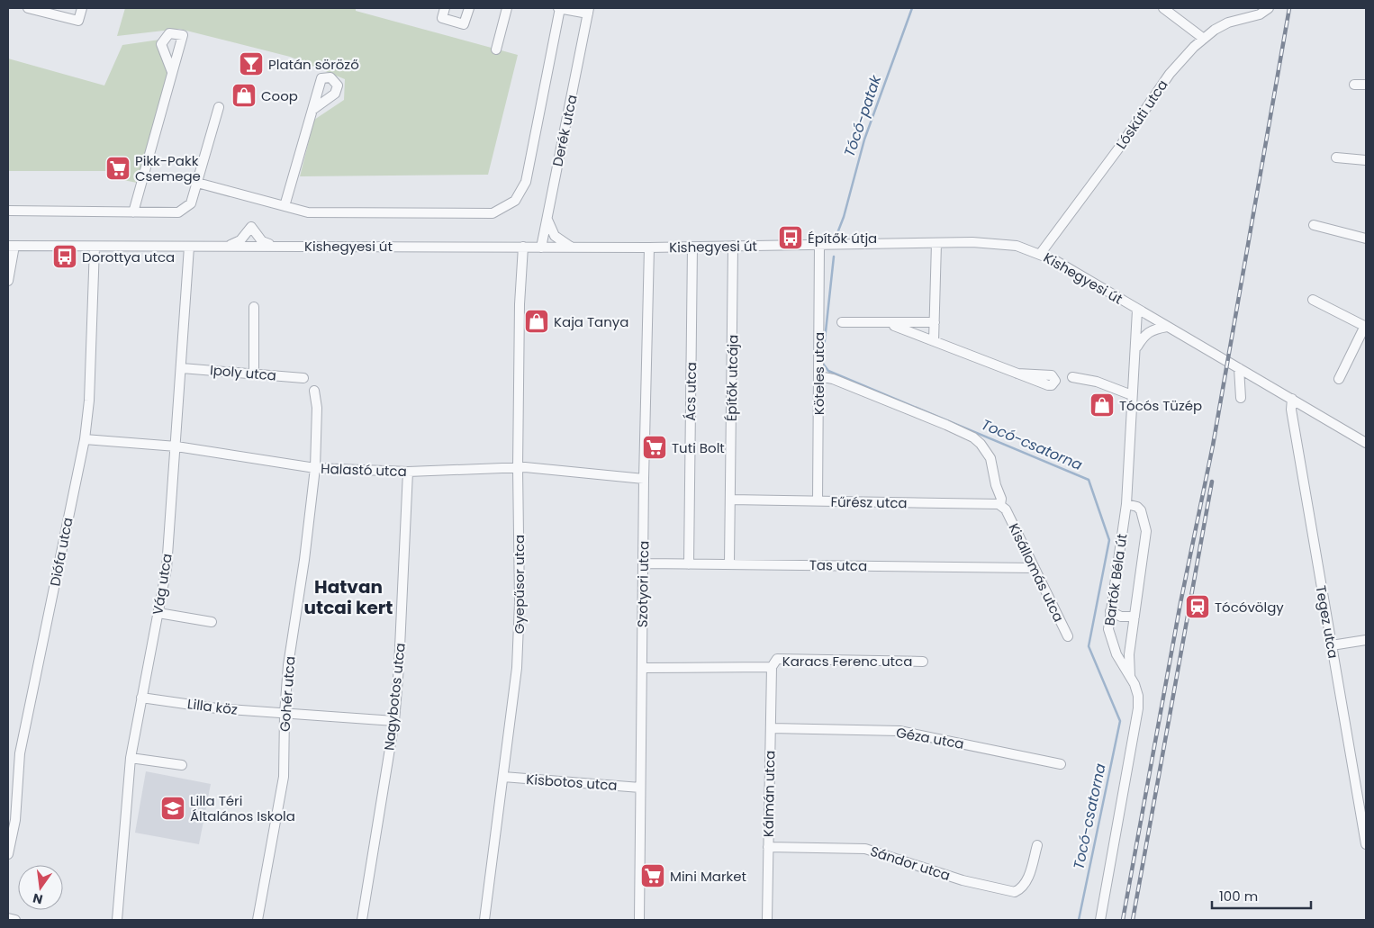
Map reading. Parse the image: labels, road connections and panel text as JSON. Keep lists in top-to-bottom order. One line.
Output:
{"streets":{"street":["Lóskúti utca","Derék utca","Kishegyesi út","Ipoly utca","Köteles utca","Építők utcája","Ács utca","Halastó utca","Fűrész utca","Diófa utca","Tas utca","Kisállomás utca","Bartók Béla út","Vág utca","Gyepűsor utca","Szotyori utca","Tegez utca","Karacs Ferenc utca","Gohér utca","Nagybotos utca","Lilla köz","Géza utca","Kisbotos utca","Kálmán utca","Sándor utca"]},"crossings":[["Lóskúti utca","Kishegyesi út"],["Derék utca","Kishegyesi út"],["Kishegyesi út","Köteles utca"],["Kishegyesi út","Építők utcája"],["Kishegyesi út","Ács utca"],["Kishegyesi út","Diófa utca"],["Kishegyesi út","Bartók Béla út"],["Kishegyesi út","Vág utca"],["Kishegyesi út","Gyepűsor utca"],["Kishegyesi út","Szotyori utca"],["Kishegyesi út","Tegez utca"],["Ipoly utca","Vág utca"],["Köteles utca","Fűrész utca"],["Köteles utca","Kisállomás utca"],["Építők utcája","Fűrész utca"],["Építők utcája","Tas utca"],["Ács utca","Tas utca"],["Halastó utca","Diófa utca"],["Halastó utca","Vág utca"],["Halastó utca","Gyepűsor utca"],["Halastó utca","Szotyori utca"],["Halastó utca","Gohér utca"],["Halastó utca","Nagybotos utca"],["Fűrész utca","Kisállomás utca"],["Tas utca","Kisállomás utca"],["Tas utca","Szotyori utca"],["Vág utca","Lilla köz"],["Gyepűsor utca","Kisbotos utca"],["Szotyori utca","Karacs Ferenc utca"],["Szotyori utca","Kisbotos utca"],["Karacs Ferenc utca","Kálmán utca"],["Gohér utca","Lilla köz"],["Nagybotos utca","Lilla köz"],["Géza utca","Kálmán utca"],["Kálmán utca","Sándor utca"]],"districts":["Hatvan utcai kert"],"water":["Tócó-patak","Tocó-csatorna"],"places":{"bar":["Platán söröző"],"shop":["Coop","Kaja Tanya","Tócós Tüzép"],"supermarket":["Pikk-Pakk Csemege","Tuti Bolt","Mini Market"],"bus stop":["Építők útja","Dorottya utca"],"station":["Tócóvölgy"],"school or university":["Lilla Téri Általános Iskola"]},"scale_bar":"100 m","north":"bottom"}
